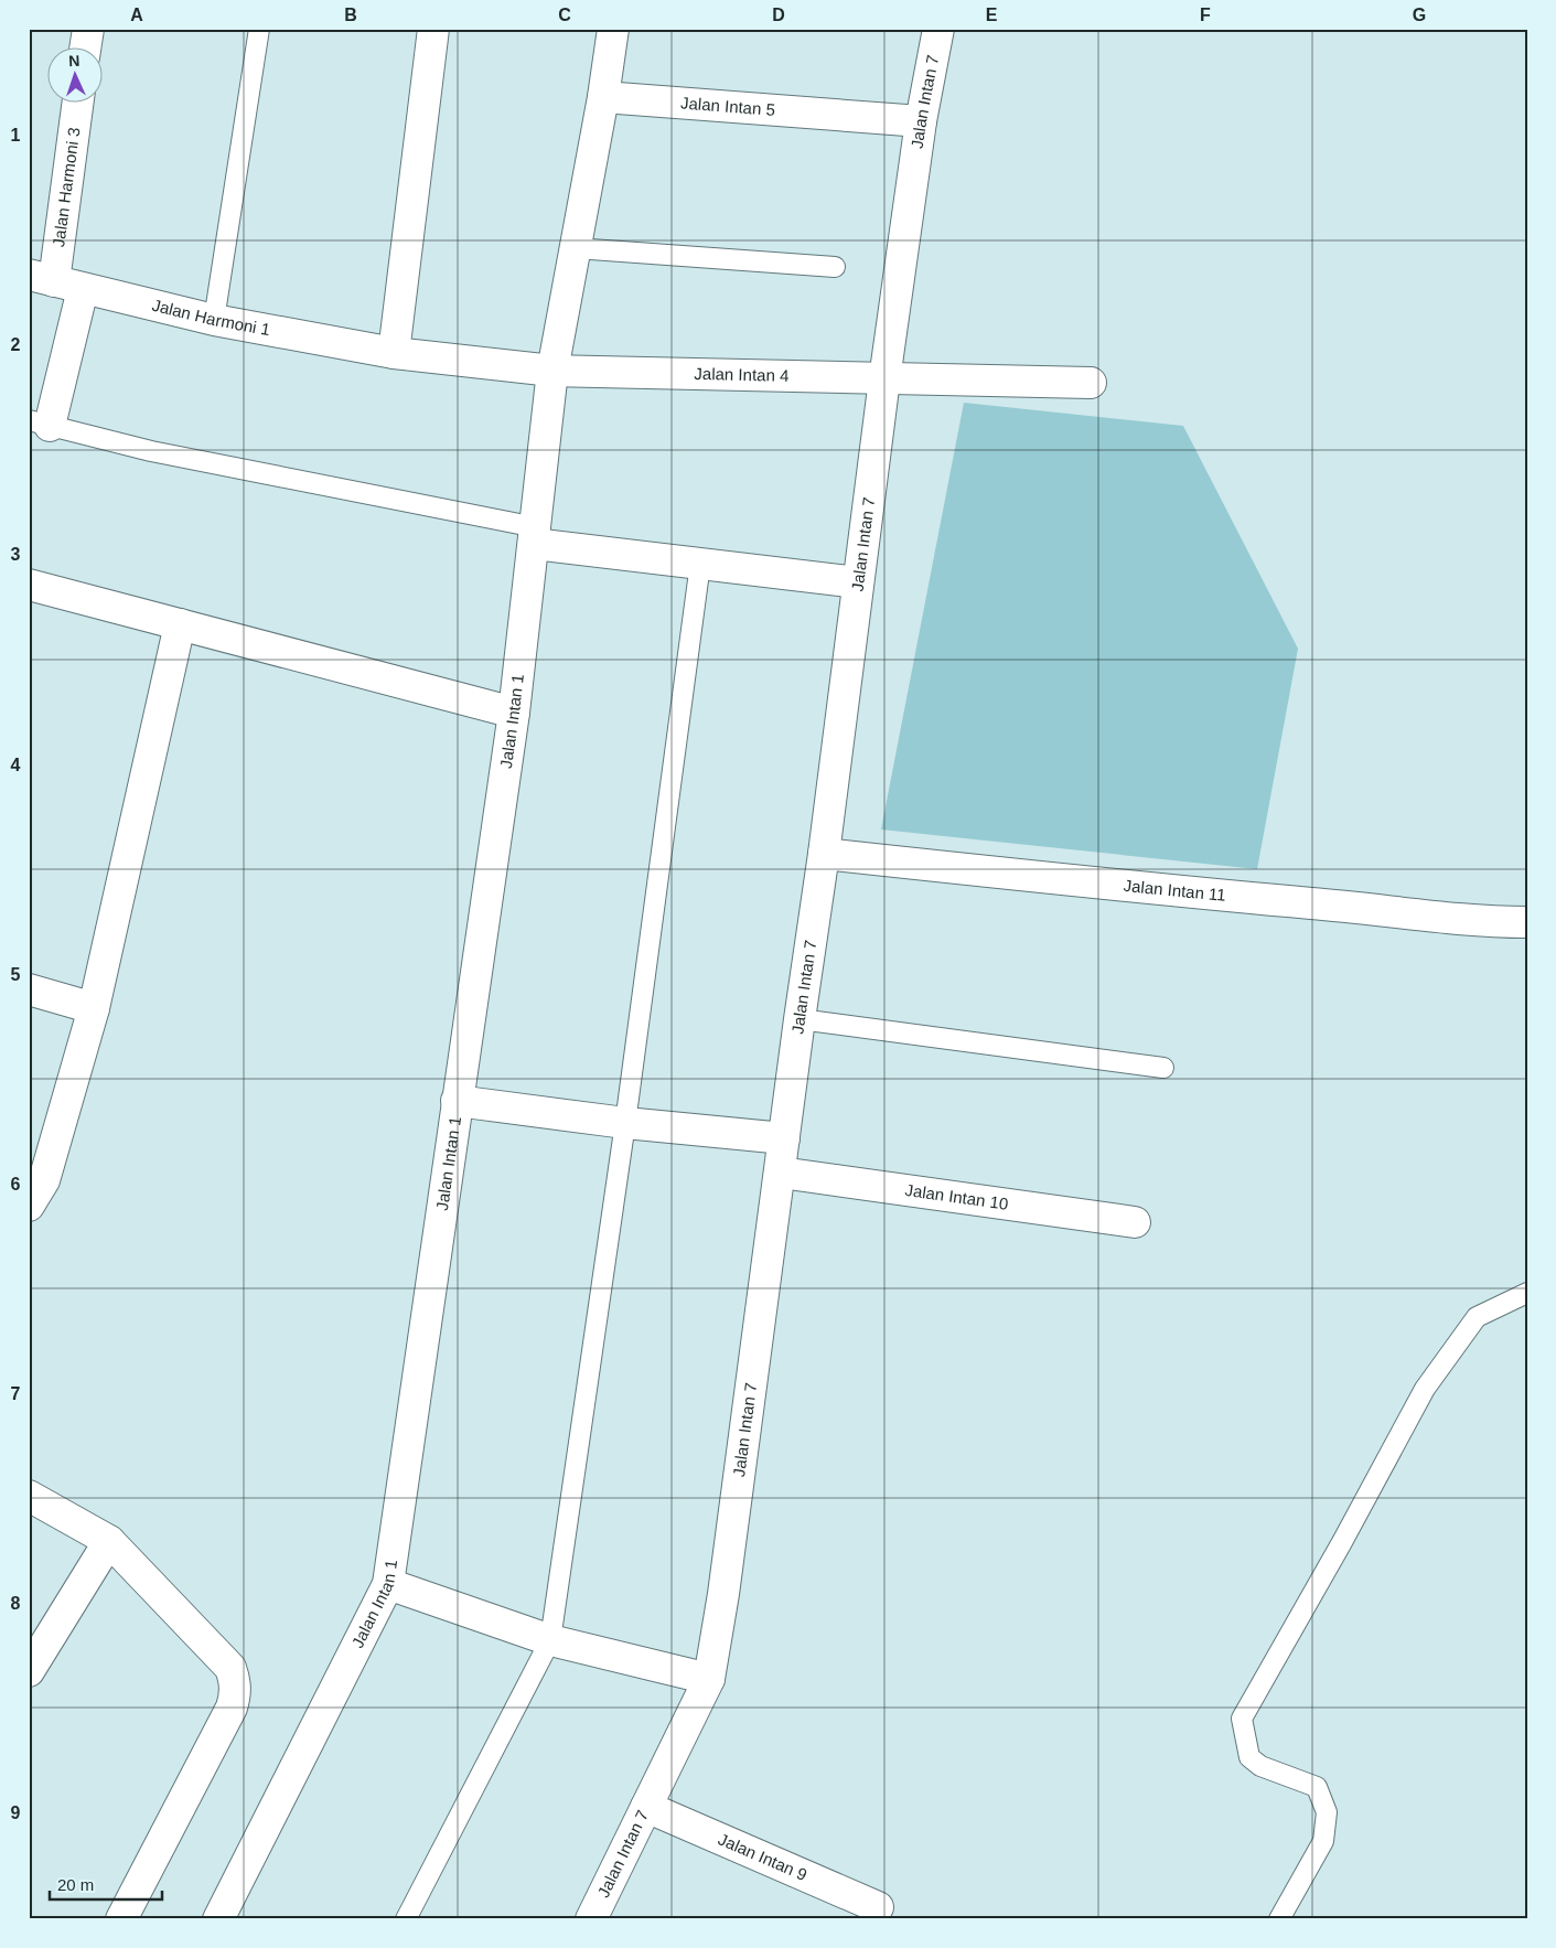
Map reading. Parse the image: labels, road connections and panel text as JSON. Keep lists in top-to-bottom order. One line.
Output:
{"streets":{"street":["Jalan Intan 7","Jalan Intan 5","Jalan Harmoni 3","Jalan Harmoni 1","Jalan Intan 4","Jalan Intan 1","Jalan Intan 11","Jalan Intan 10","Jalan Intan 9"]},"crossings":[["Jalan Intan 7","Jalan Intan 5"],["Jalan Intan 7","Jalan Intan 4"],["Jalan Intan 7","Jalan Intan 11"],["Jalan Intan 7","Jalan Intan 10"],["Jalan Intan 7","Jalan Intan 9"],["Jalan Intan 5","Jalan Intan 1"],["Jalan Harmoni 3","Jalan Harmoni 1"],["Jalan Harmoni 1","Jalan Intan 4"],["Jalan Intan 4","Jalan Intan 1"]],"scale_bar":"20 m","north":"top","grid":{"columns":["A","B","C","D","E","F","G"],"rows":["1","2","3","4","5","6","7","8","9"]}}
